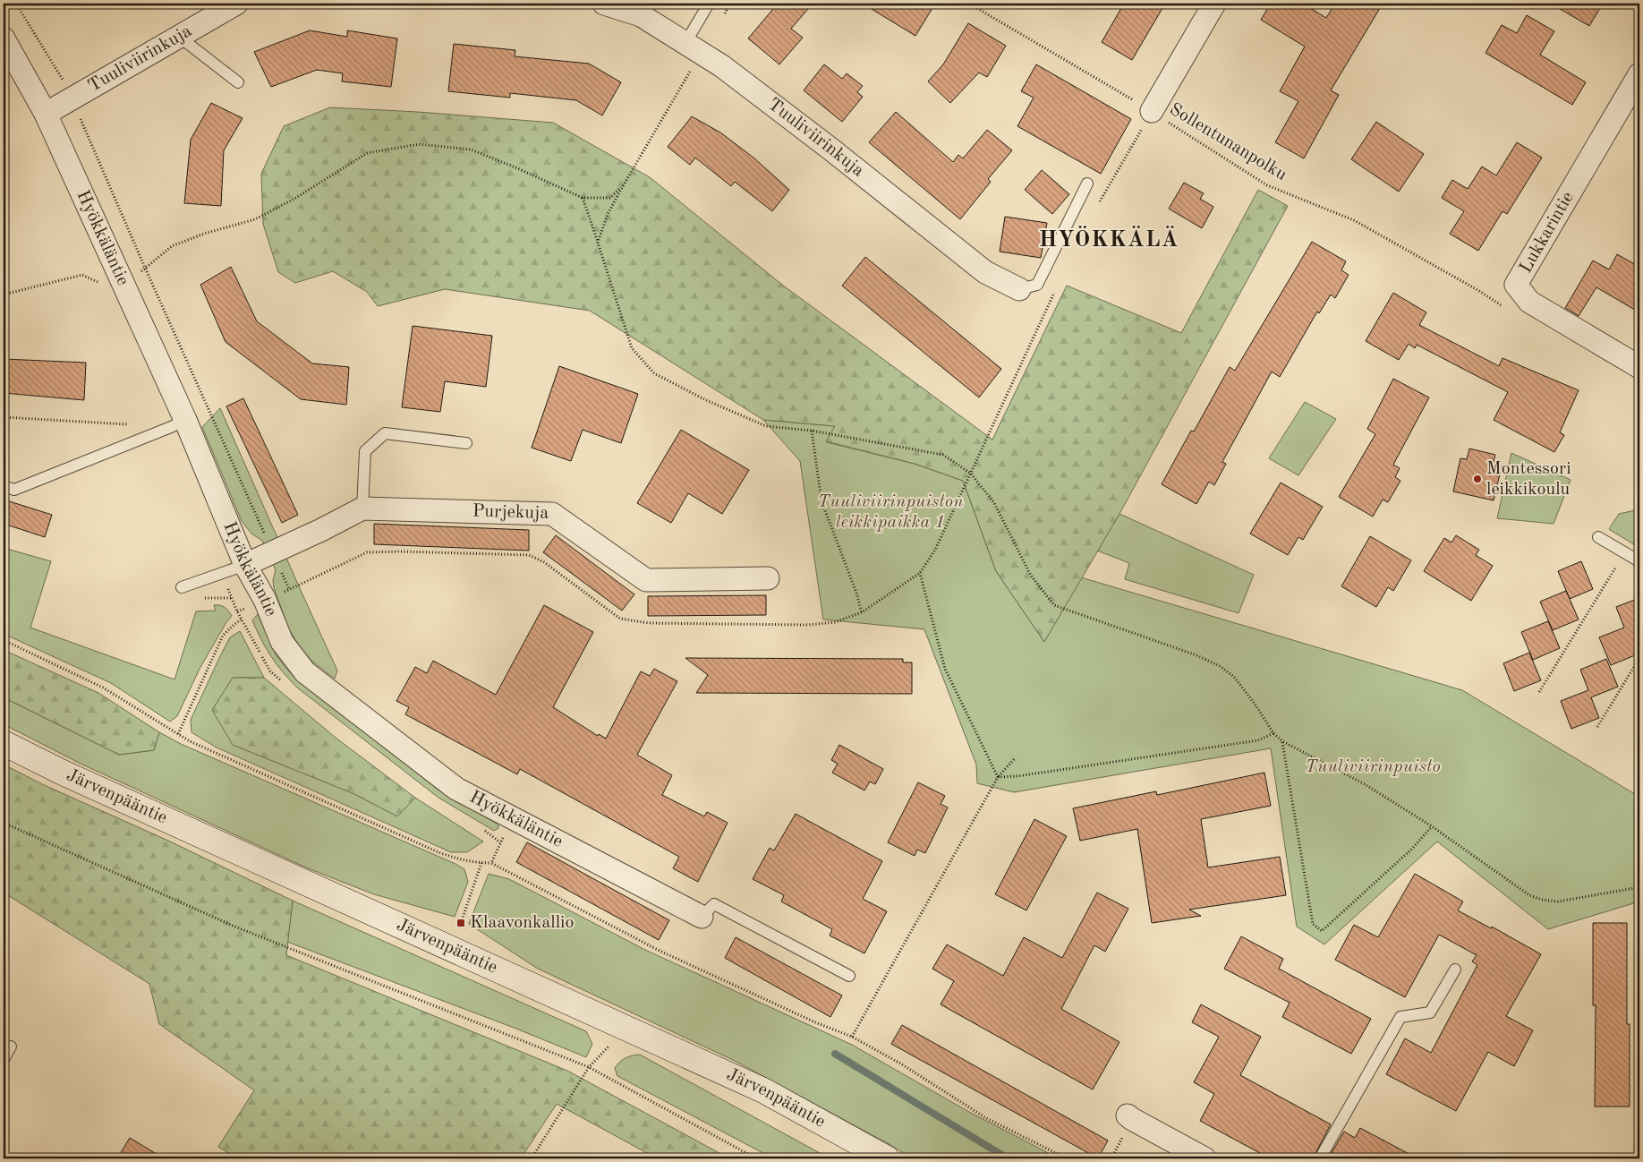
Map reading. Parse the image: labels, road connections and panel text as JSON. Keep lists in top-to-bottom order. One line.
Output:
{"streets":{"main road":["Järvenpääntie"],"street":["Tuuliviirinkuja","Lukkarintie","Hyökkäläntie","Purjekuja"],"path":["Sollentunanpolku"]},"crossings":[["Tuuliviirinkuja","Hyökkäläntie"],["Hyökkäläntie","Purjekuja"]],"districts":["HYÖKKÄLÄ"],"parks":["Tuuliviirinpuiston leikkipaikka 1","Tuuliviirinpuisto"],"places":{"other":["Montessori leikkikoulu"],"transit":["Klaavonkallio"]}}
